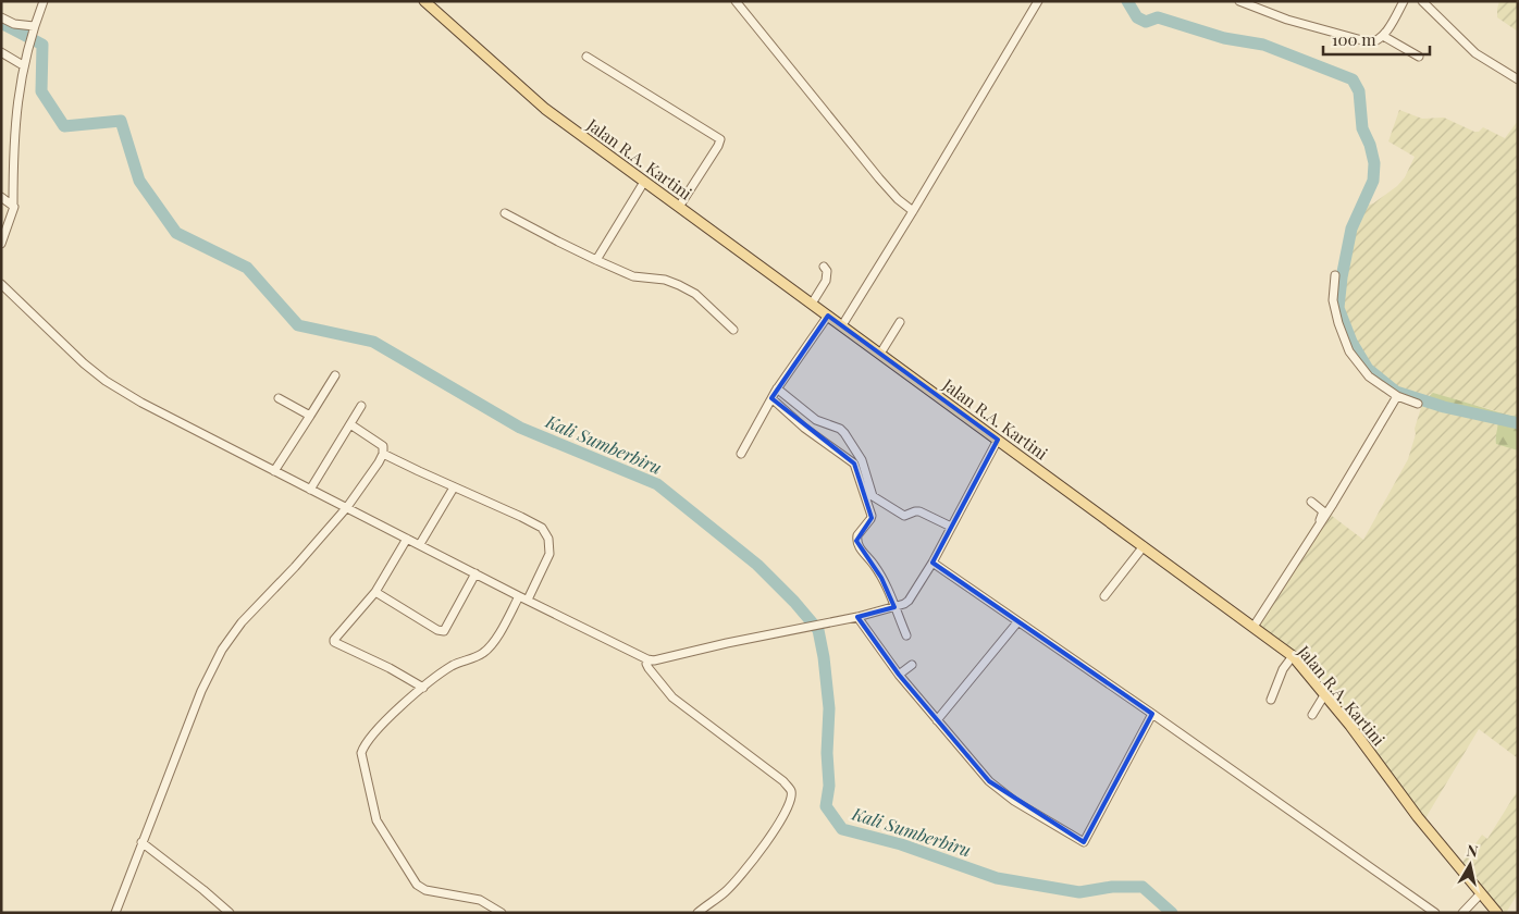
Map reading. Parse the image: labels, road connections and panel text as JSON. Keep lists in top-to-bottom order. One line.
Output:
{"streets":{"main road":["Jalan R.A. Kartini"]},"water":["Kali Sumberbiru"],"scale_bar":"100 m","north":"top"}
